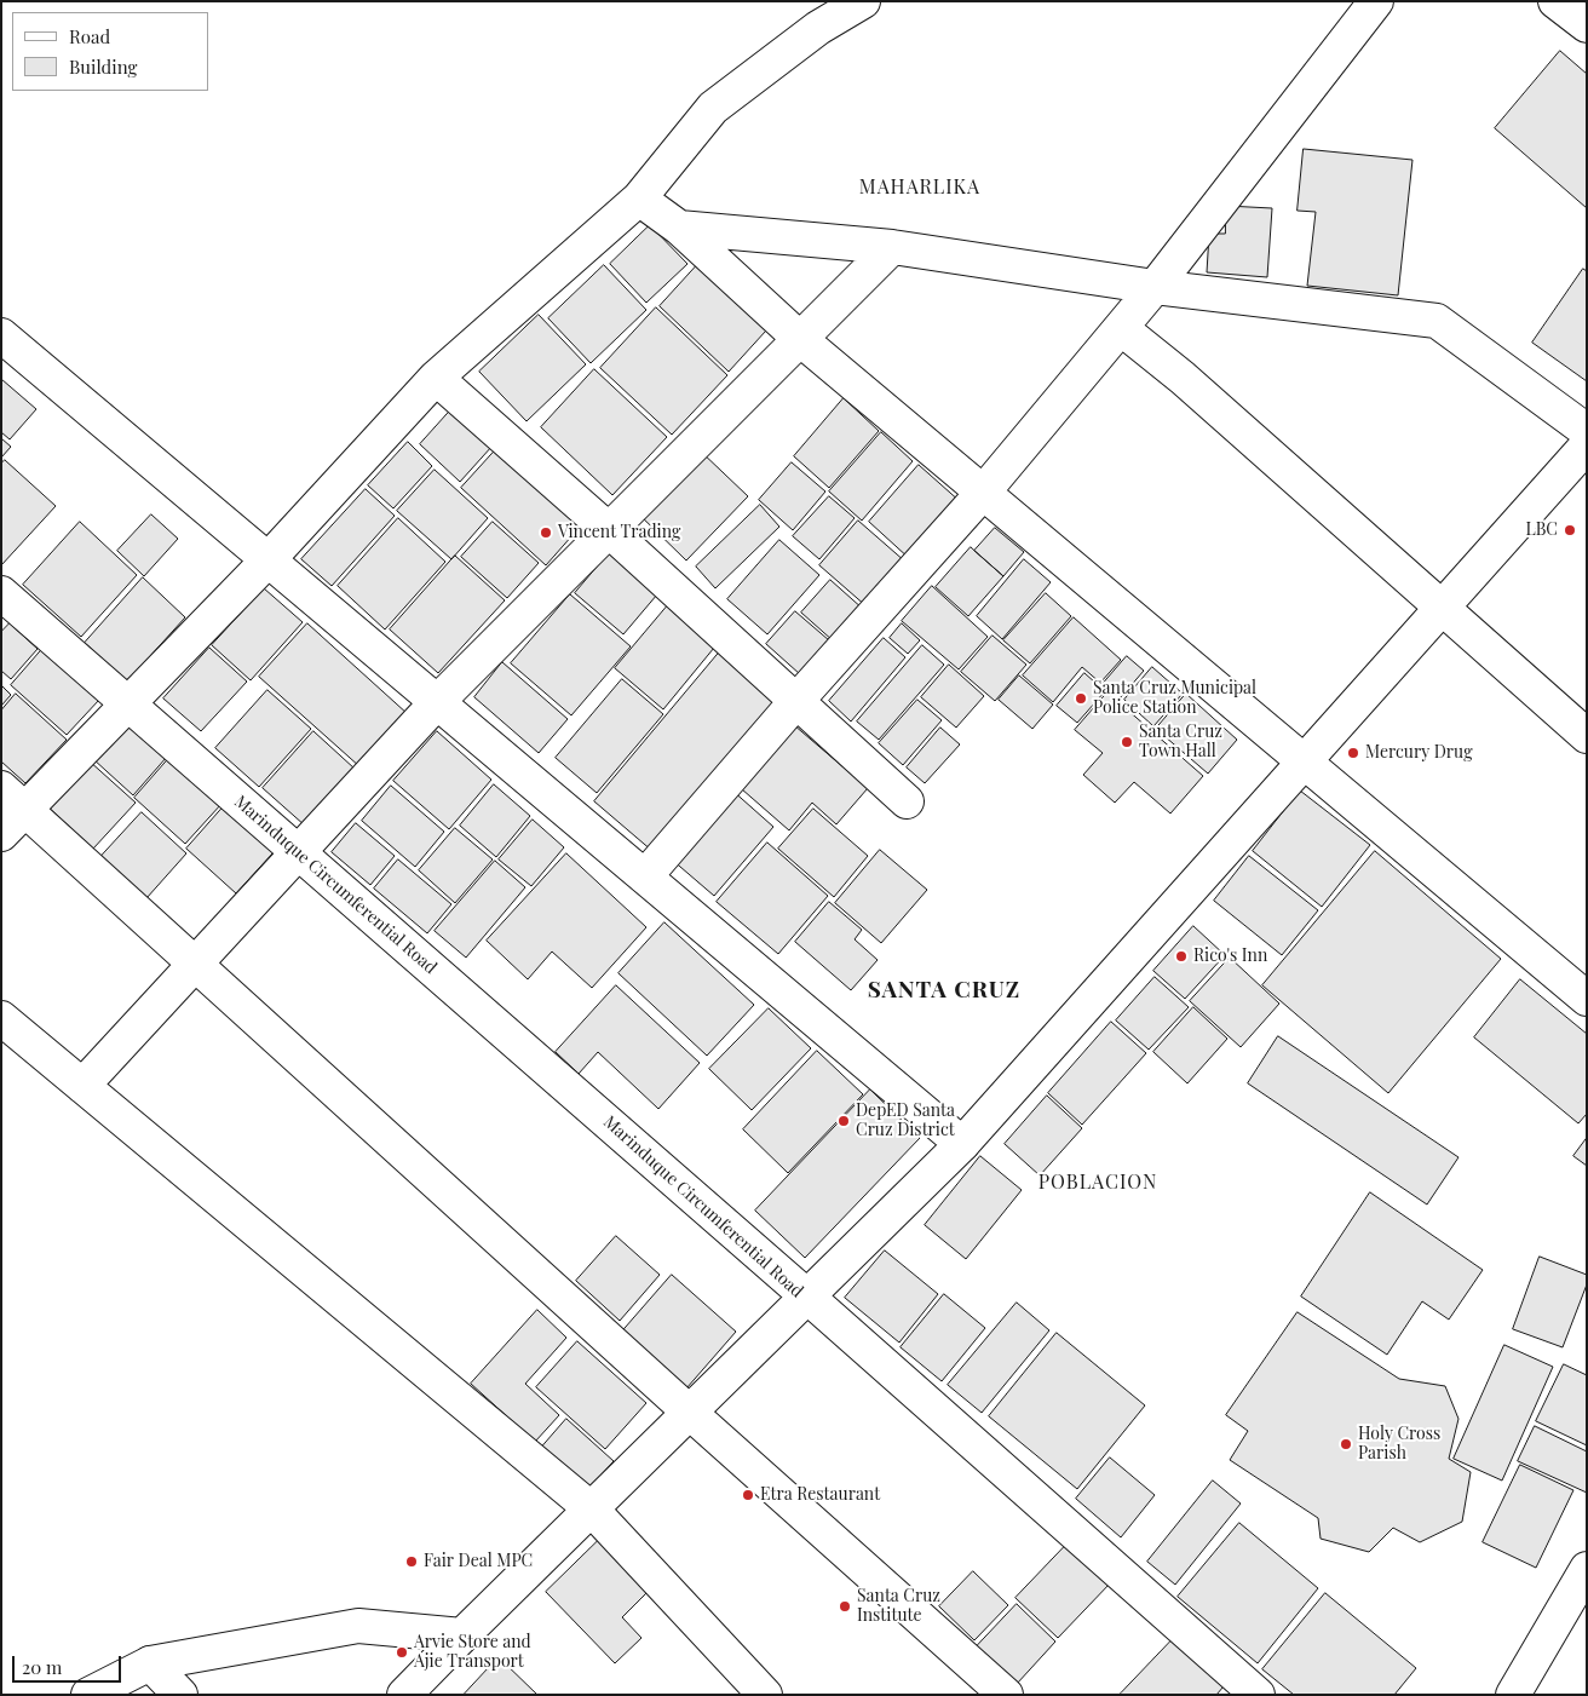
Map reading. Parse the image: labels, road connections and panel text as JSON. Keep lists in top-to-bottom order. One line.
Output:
{"streets":{"street":["Marinduque Circumferential Road"]},"districts":["MAHARLIKA","SANTA CRUZ","POBLACION"],"places":["LBC","Vincent Trading","Santa Cruz Municipal Police Station","Santa Cruz Town Hall","Mercury Drug","Rico's Inn","DepED Santa Cruz District","Holy Cross Parish","Etra Restaurant","Fair Deal MPC","Santa Cruz Institute","Arvie Store and Ajie Transport"],"legend":["Road","Building"],"scale_bar":"20 m"}
